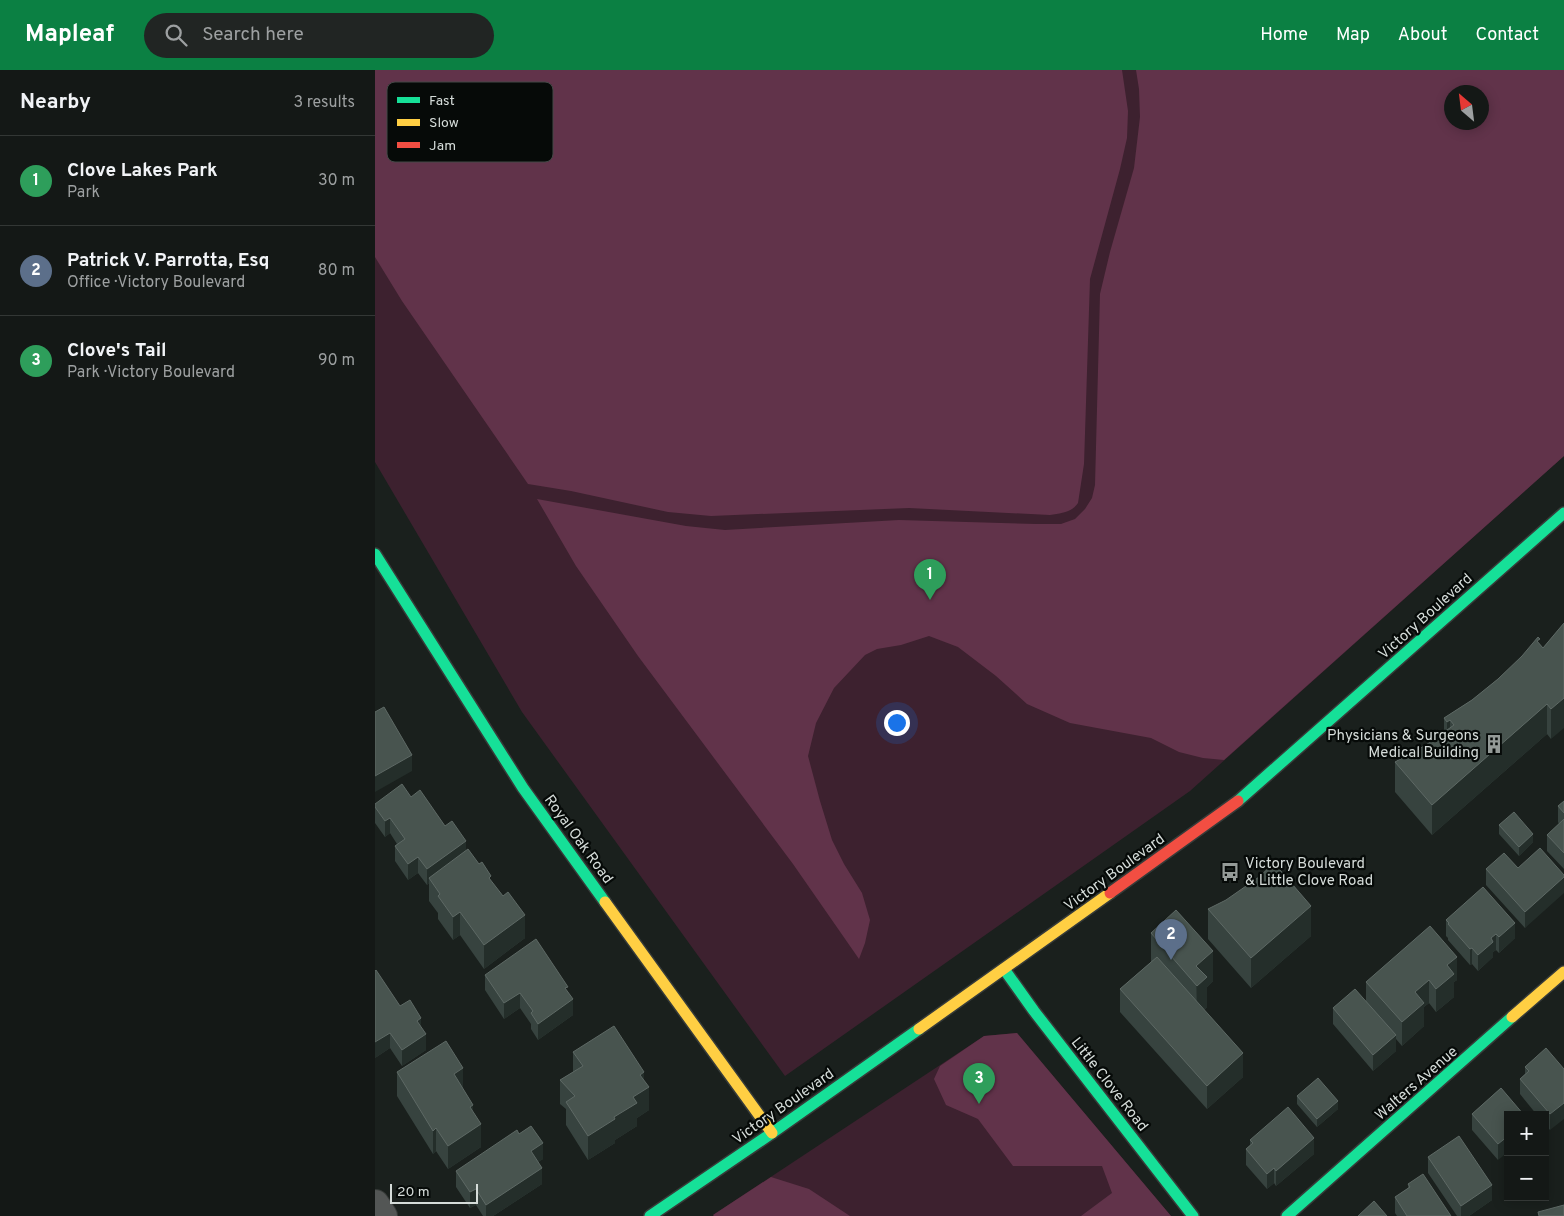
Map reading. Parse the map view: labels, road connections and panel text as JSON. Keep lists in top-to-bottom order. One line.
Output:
{"streets":{"street":["Victory Boulevard","Royal Oak Road","Walters Avenue","Little Clove Road"]},"crossings":[["Victory Boulevard","Royal Oak Road"],["Victory Boulevard","Little Clove Road"]],"places":{"building":["Physicians & Surgeons Medical Building"],"bus stop":["Victory Boulevard & Little Clove Road"]},"legend":["Fast","Slow","Jam"],"scale_bar":"20 m","north":"top left","page":{"header":"Mapleaf","search":"Search here","nav":["Home","Map","About","Contact"],"heading":["Nearby","3 results"],"list":[{"mark":"1","name":"Clove Lakes Park","note":"Park","value":"30 m"},{"mark":"2","name":"Patrick V. Parrotta, Esq","note":"Office · Victory Boulevard","value":"80 m"},{"mark":"3","name":"Clove's Tail","note":"Park · Victory Boulevard","value":"90 m"}],"pins":["1","2","3"],"map_buttons":["+","−"],"scale":"20 m"}}
